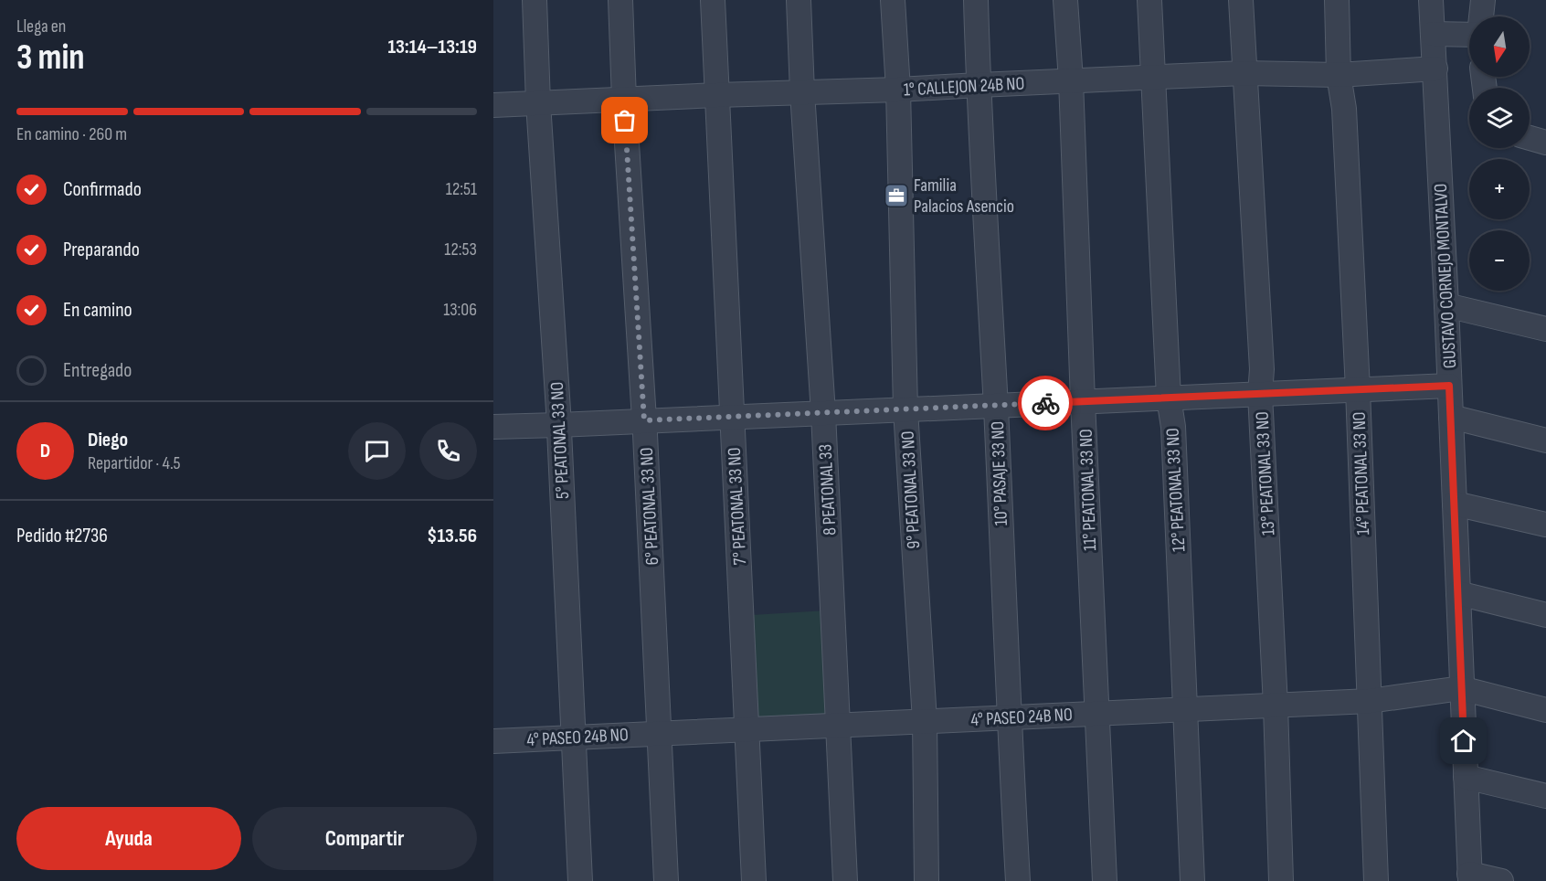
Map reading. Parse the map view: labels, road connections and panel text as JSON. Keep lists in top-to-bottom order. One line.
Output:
{"streets":{"street":["1° CALLEJON 24B NO","GUSTAVO CORNEJO MONTALVO","5° PEATONAL 33 NO","10° PASAJE 33 NO","13° PEATONAL 33 NO","14° PEATONAL 33 NO","8 PEATONAL 33","9° PEATONAL 33 NO","11° PEATONAL 33 NO","12° PEATONAL 33 NO","6° PEATONAL 33 NO","7° PEATONAL 33 NO","4° PASEO 24B NO"]},"crossings":[["1° CALLEJON 24B NO","GUSTAVO CORNEJO MONTALVO"],["1° CALLEJON 24B NO","5° PEATONAL 33 NO"],["1° CALLEJON 24B NO","10° PASAJE 33 NO"],["1° CALLEJON 24B NO","13° PEATONAL 33 NO"],["1° CALLEJON 24B NO","14° PEATONAL 33 NO"],["1° CALLEJON 24B NO","8 PEATONAL 33"],["1° CALLEJON 24B NO","9° PEATONAL 33 NO"],["1° CALLEJON 24B NO","11° PEATONAL 33 NO"],["1° CALLEJON 24B NO","12° PEATONAL 33 NO"],["1° CALLEJON 24B NO","6° PEATONAL 33 NO"],["1° CALLEJON 24B NO","7° PEATONAL 33 NO"],["GUSTAVO CORNEJO MONTALVO","4° PASEO 24B NO"],["5° PEATONAL 33 NO","4° PASEO 24B NO"],["10° PASAJE 33 NO","4° PASEO 24B NO"],["13° PEATONAL 33 NO","4° PASEO 24B NO"],["14° PEATONAL 33 NO","4° PASEO 24B NO"],["8 PEATONAL 33","4° PASEO 24B NO"],["9° PEATONAL 33 NO","4° PASEO 24B NO"],["11° PEATONAL 33 NO","4° PASEO 24B NO"],["12° PEATONAL 33 NO","4° PASEO 24B NO"],["6° PEATONAL 33 NO","4° PASEO 24B NO"],["7° PEATONAL 33 NO","4° PASEO 24B NO"]],"places":{"office":["Familia Palacios Asencio"]},"north":"bottom","page":{"heading":["3 min","Llega en","13:14–13:19"],"panel":["Diego","Repartidor · 4.5","Pedido #2736","$13.56"],"map_buttons":["+","−"],"bar":"En camino · 260 m","list":[["Confirmado","12:51"],["Preparando","12:53"],["En camino","13:06"],"Entregado"],"round":"D","buttons":["Ayuda","Compartir"]}}
